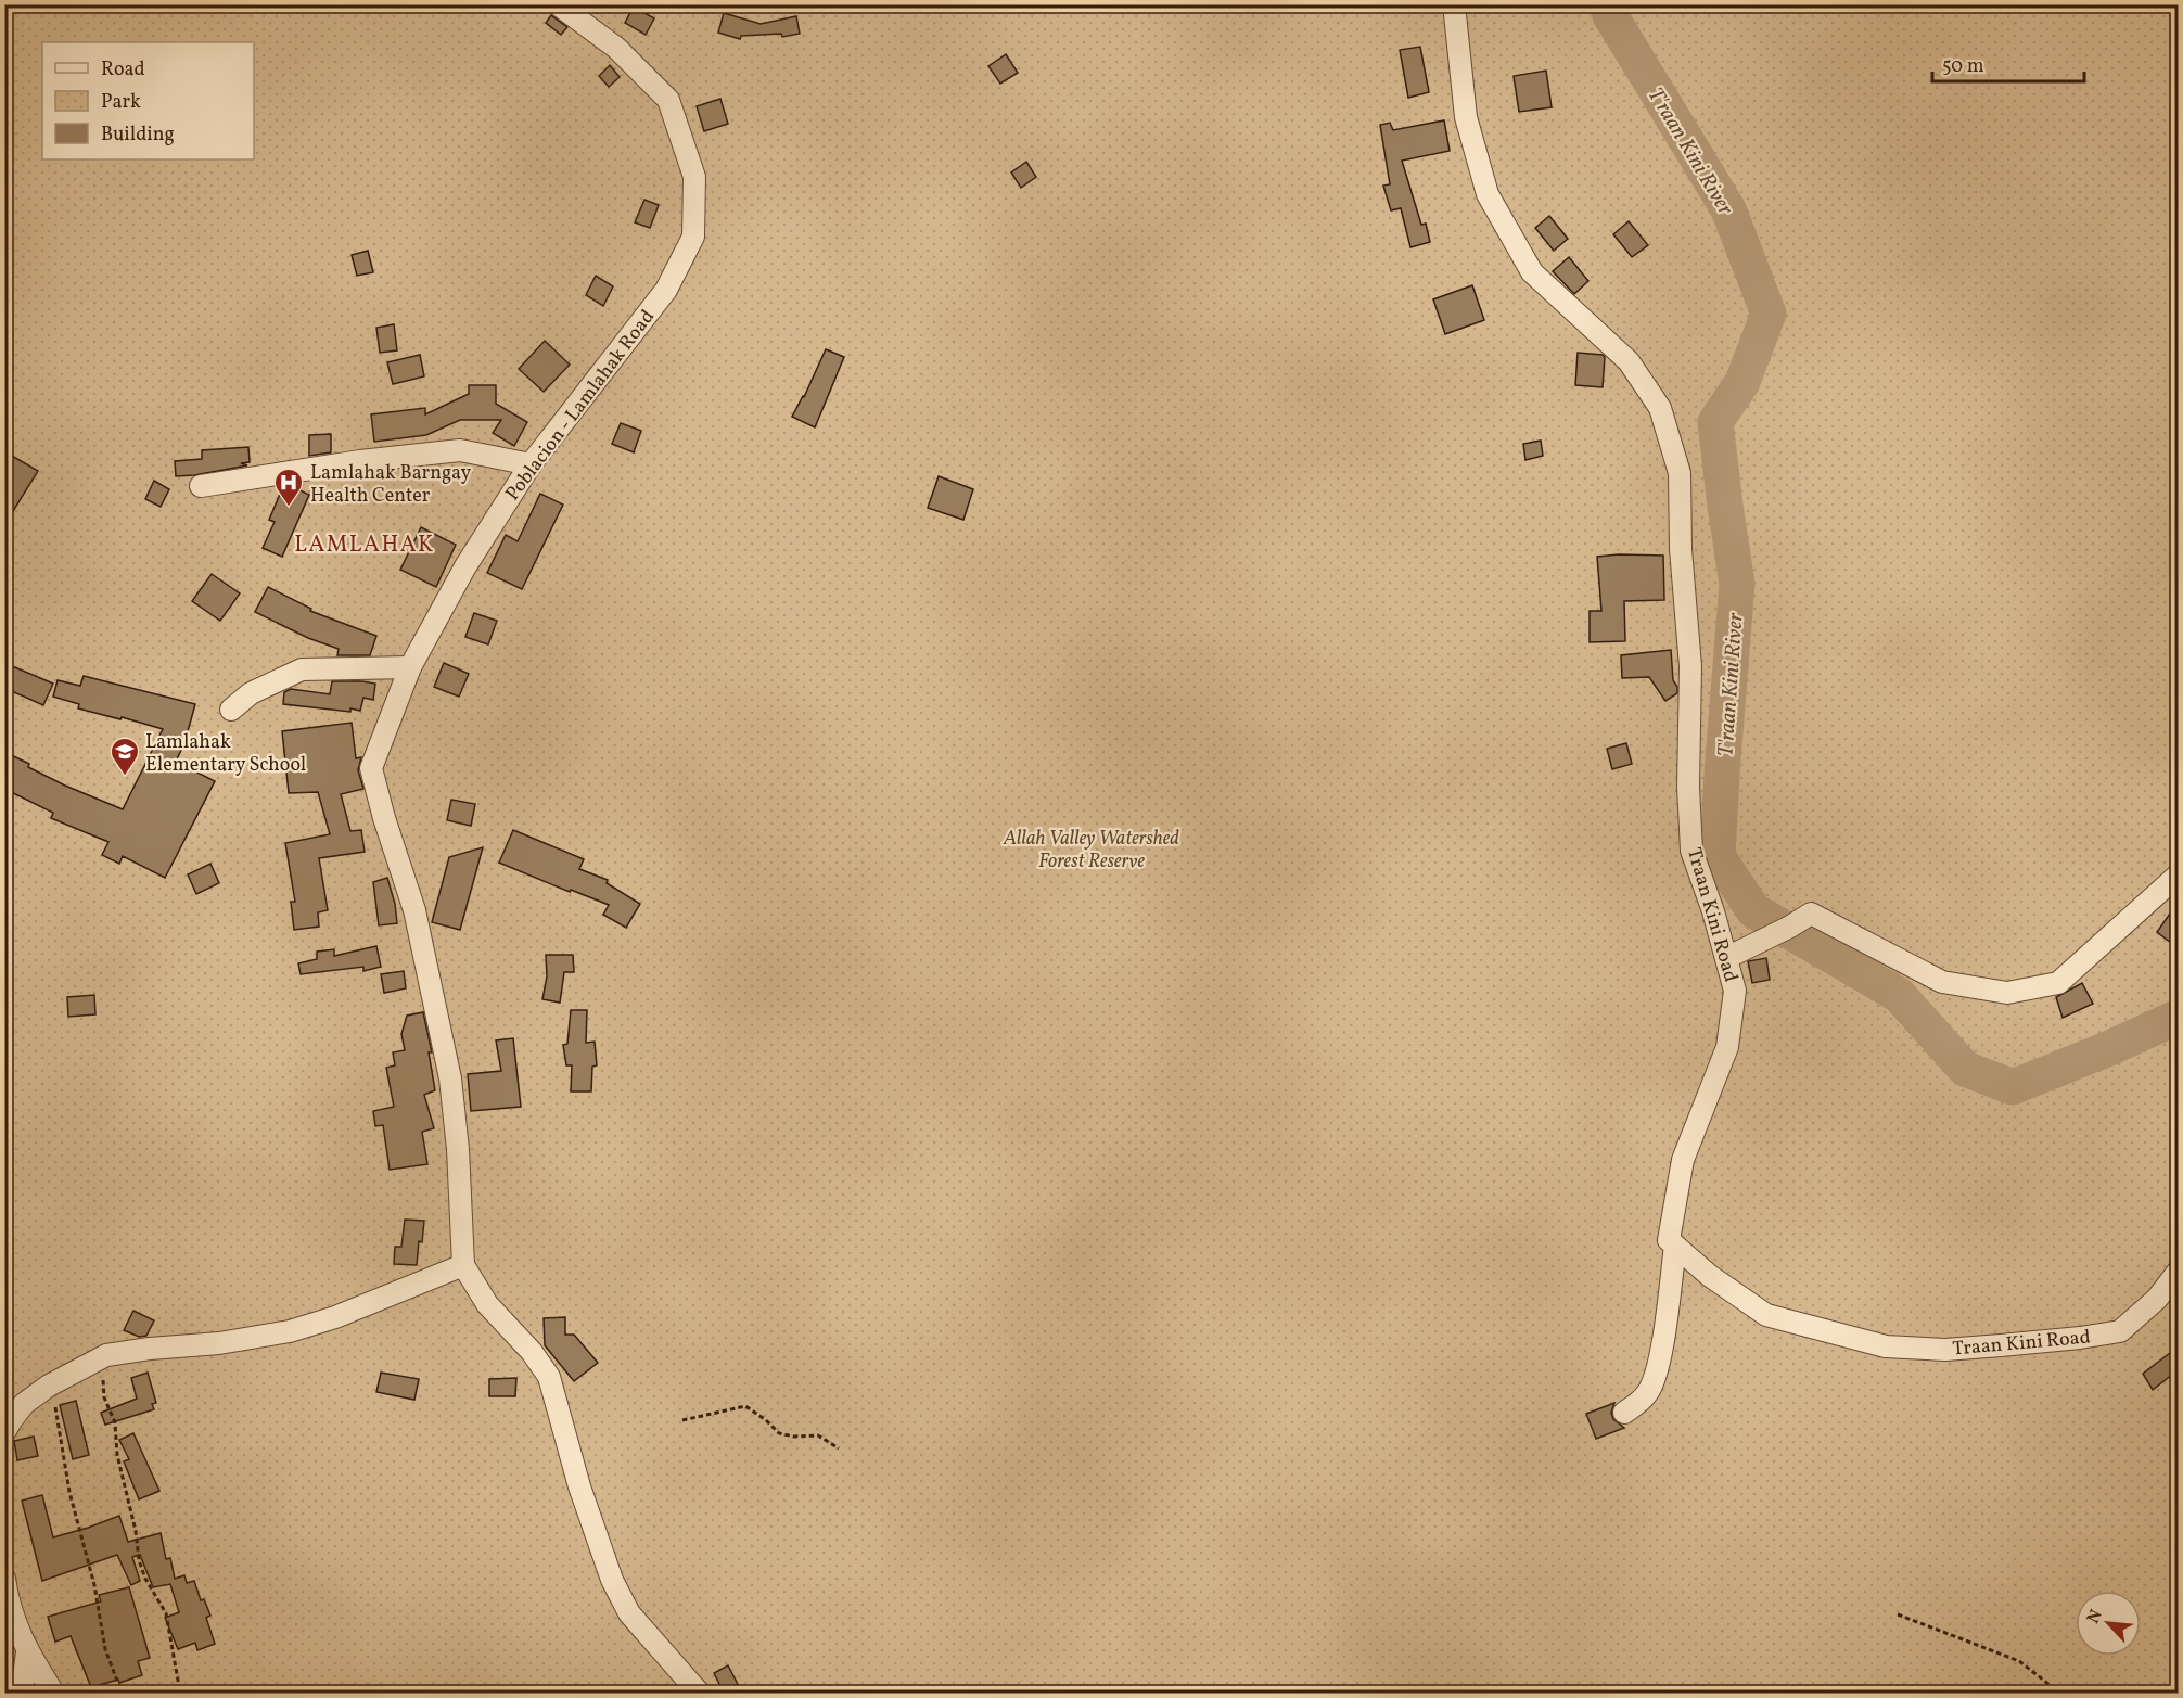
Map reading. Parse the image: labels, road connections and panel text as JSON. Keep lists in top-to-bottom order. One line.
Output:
{"streets":{"street":["Poblacion - Lamlahak Road","Traan Kini Road"]},"districts":["LAMLAHAK"],"water":["T'raan Kini River"],"parks":["Allah Valley Watershed Forest Reserve"],"places":{"hospital":["Lamlahak Barngay Health Center"],"school or university":["Lamlahak Elementary School"]},"legend":["Road","Park","Building"],"scale_bar":"50 m","north":"top left"}
